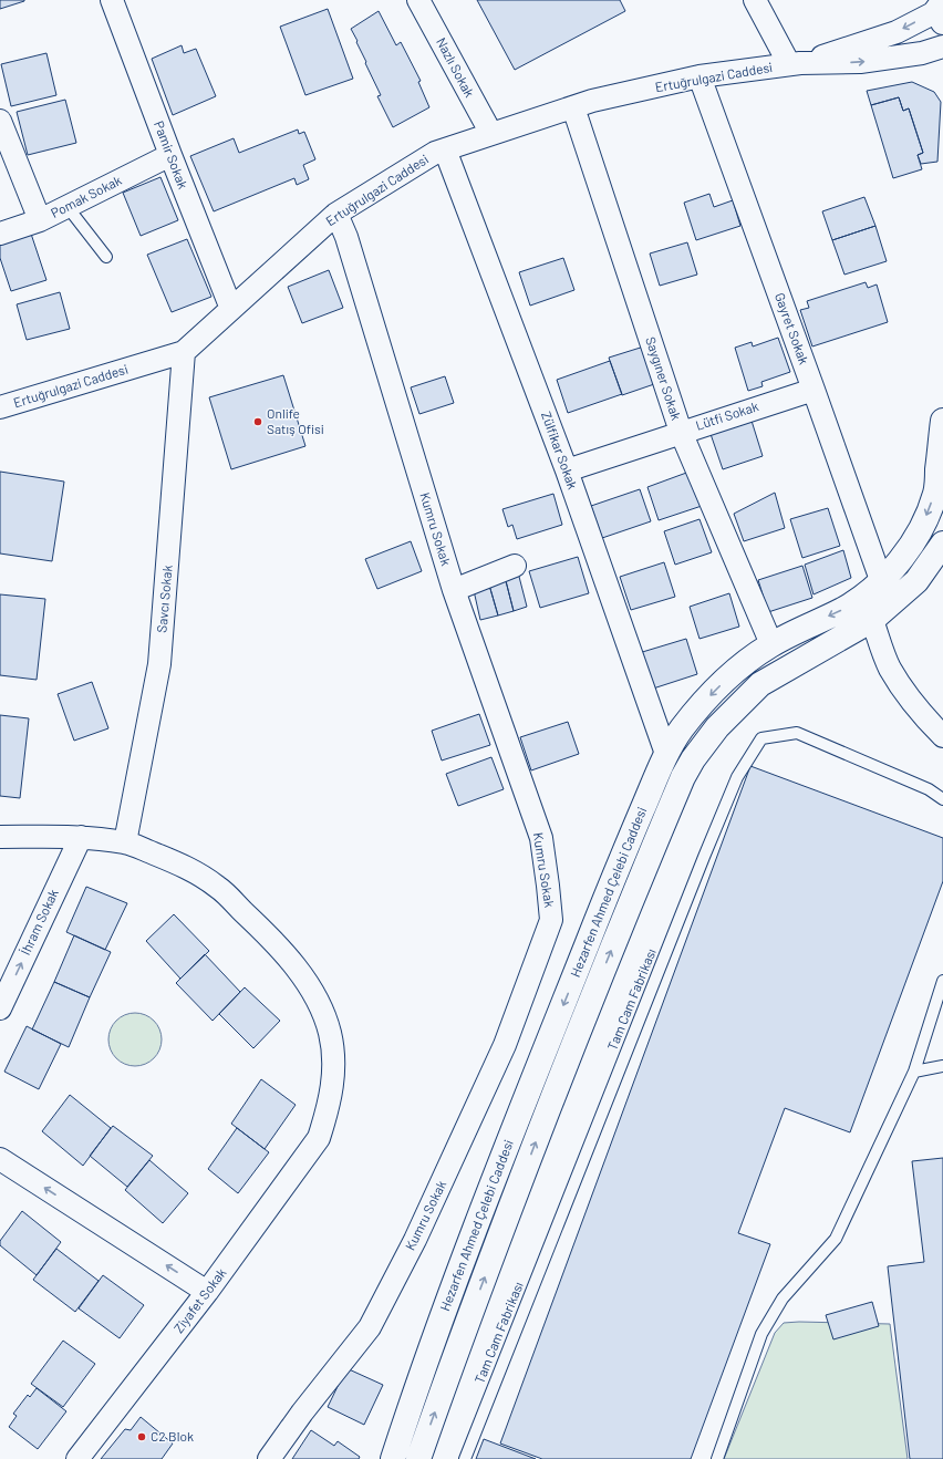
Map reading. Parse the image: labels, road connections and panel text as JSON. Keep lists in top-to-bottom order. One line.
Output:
{"streets":{"street":["Nazlı Sokak","Ertuğrulgazi Caddesi","Pamir Sokak","Pomak Sokak","Gayret Sokak","Saygıner Sokak","Lütfi Sokak","Zülfikar Sokak","Kumru Sokak","Savcı Sokak","Hezarfen Ahmed Çelebi Caddesi","İhram Sokak","Ziyafet Sokak"],"lane":["Tam Cam Fabrikası"]},"crossings":[["Nazlı Sokak","Ertuğrulgazi Caddesi"],["Ertuğrulgazi Caddesi","Pamir Sokak"],["Ertuğrulgazi Caddesi","Gayret Sokak"],["Ertuğrulgazi Caddesi","Saygıner Sokak"],["Ertuğrulgazi Caddesi","Zülfikar Sokak"],["Ertuğrulgazi Caddesi","Kumru Sokak"],["Ertuğrulgazi Caddesi","Savcı Sokak"],["Pamir Sokak","Pomak Sokak"],["Gayret Sokak","Lütfi Sokak"],["Gayret Sokak","Hezarfen Ahmed Çelebi Caddesi"],["Saygıner Sokak","Lütfi Sokak"],["Saygıner Sokak","Hezarfen Ahmed Çelebi Caddesi"],["Lütfi Sokak","Zülfikar Sokak"],["Zülfikar Sokak","Hezarfen Ahmed Çelebi Caddesi"],["Savcı Sokak","Ziyafet Sokak"],["İhram Sokak","Ziyafet Sokak"]],"one_way":["İhram Sokak"],"places":["Onlife Satış Ofisi","C2 Blok"]}
